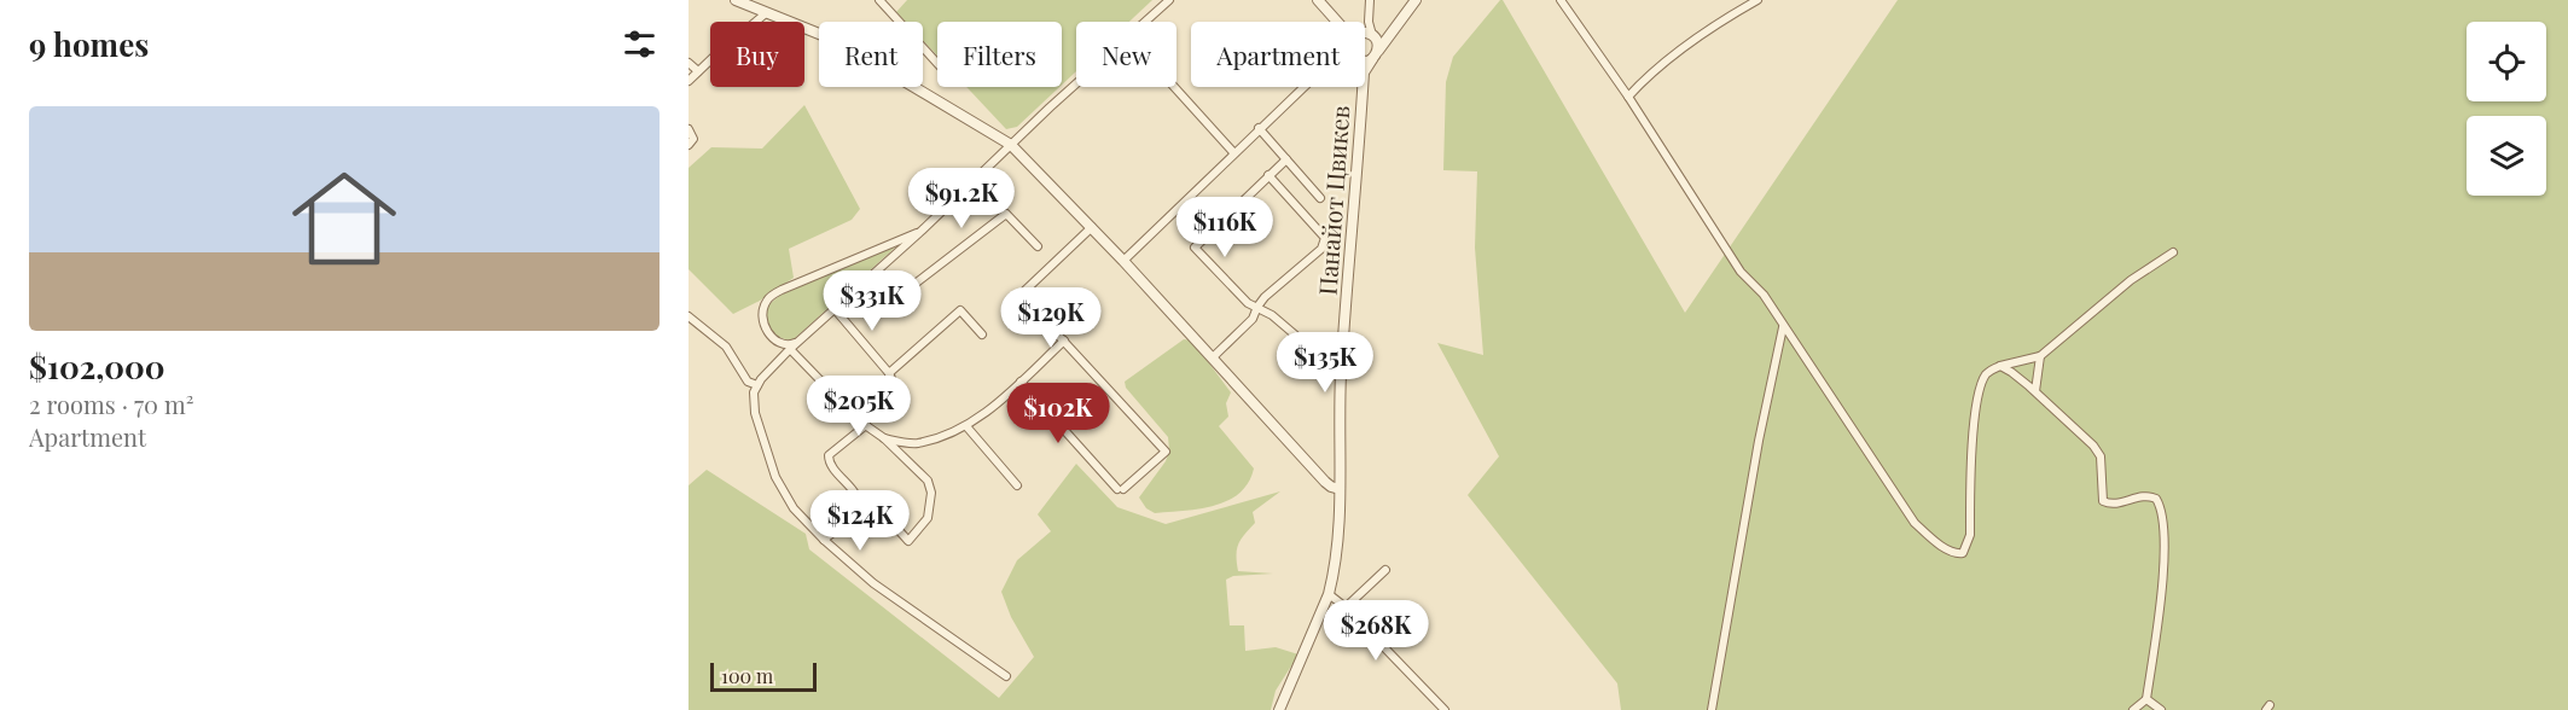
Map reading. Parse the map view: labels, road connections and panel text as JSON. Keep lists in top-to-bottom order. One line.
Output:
{"streets":{"street":["Панайот Цвикев"]},"scale_bar":"100 m","page":{"heading":"9 homes","chip":["Buy","Rent","Filters","New","Apartment"],"list":[{"name":"$102,000","note":"2 rooms · 70 m² · Apartment"}],"price":["$91.2K","$116K","$331K","$129K","$135K","$205K","$102K","$124K","$268K"],"scale":"100 m"}}
